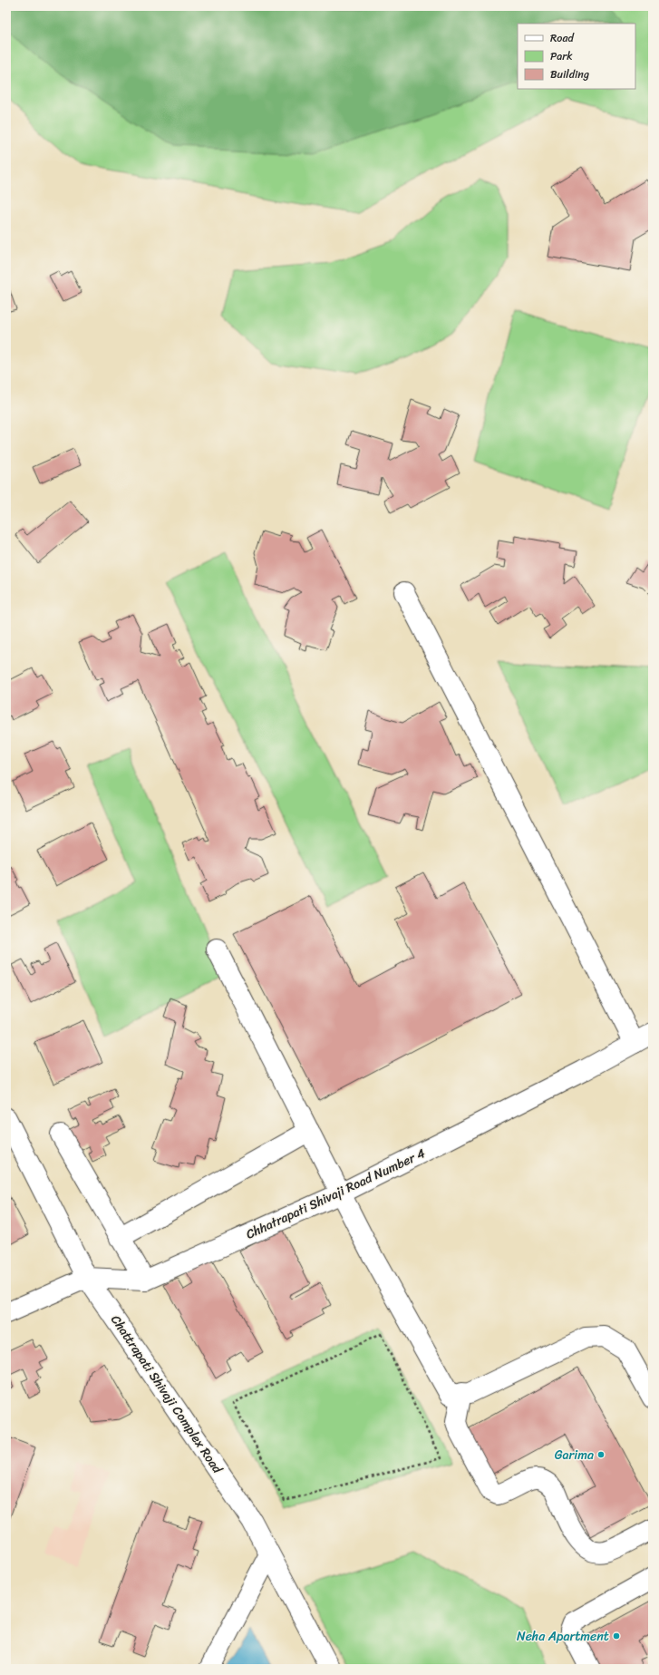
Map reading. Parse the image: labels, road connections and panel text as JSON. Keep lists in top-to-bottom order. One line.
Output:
{"streets":{"street":["Chhatrapati Shivaji Road Number 4","Chattrapati Shivaji Complex Road"]},"crossings":[["Chhatrapati Shivaji Road Number 4","Chattrapati Shivaji Complex Road"]],"places":["Garima","Neha Apartment"],"legend":["Road","Park","Building"]}
